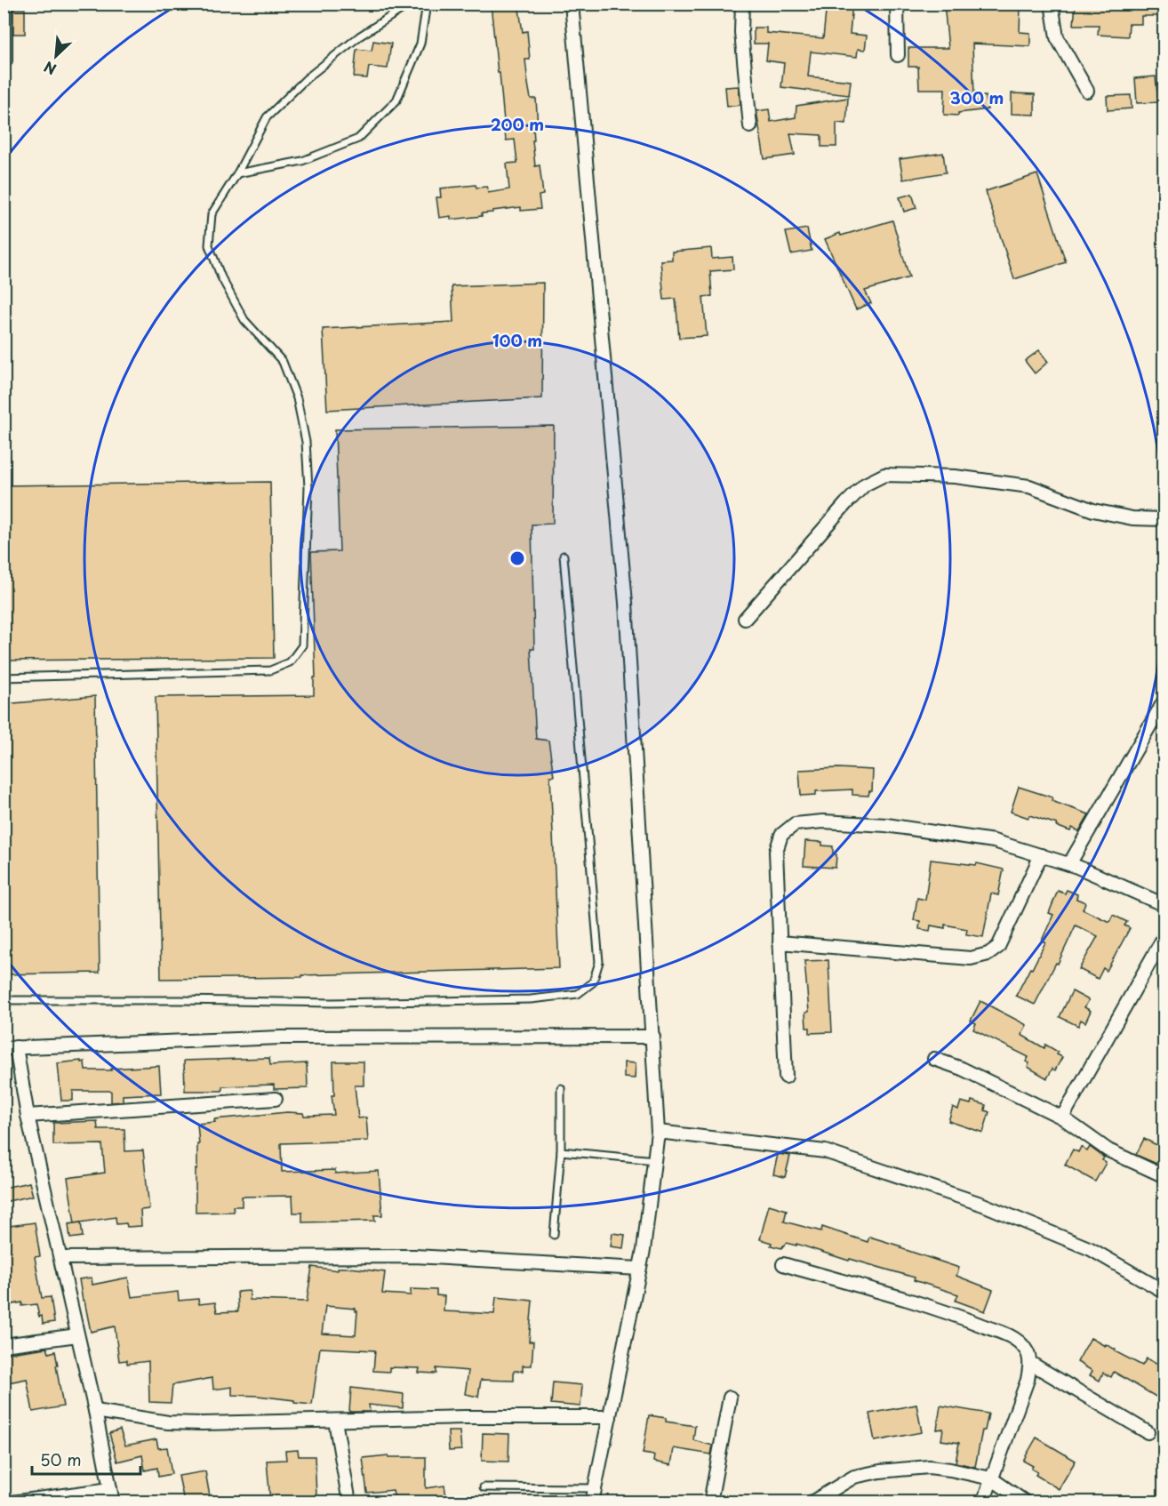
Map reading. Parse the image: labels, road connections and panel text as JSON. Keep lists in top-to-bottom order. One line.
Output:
{"scale_bar":"50 m","north":"bottom left","rings":["300 m","200 m","100 m"]}
